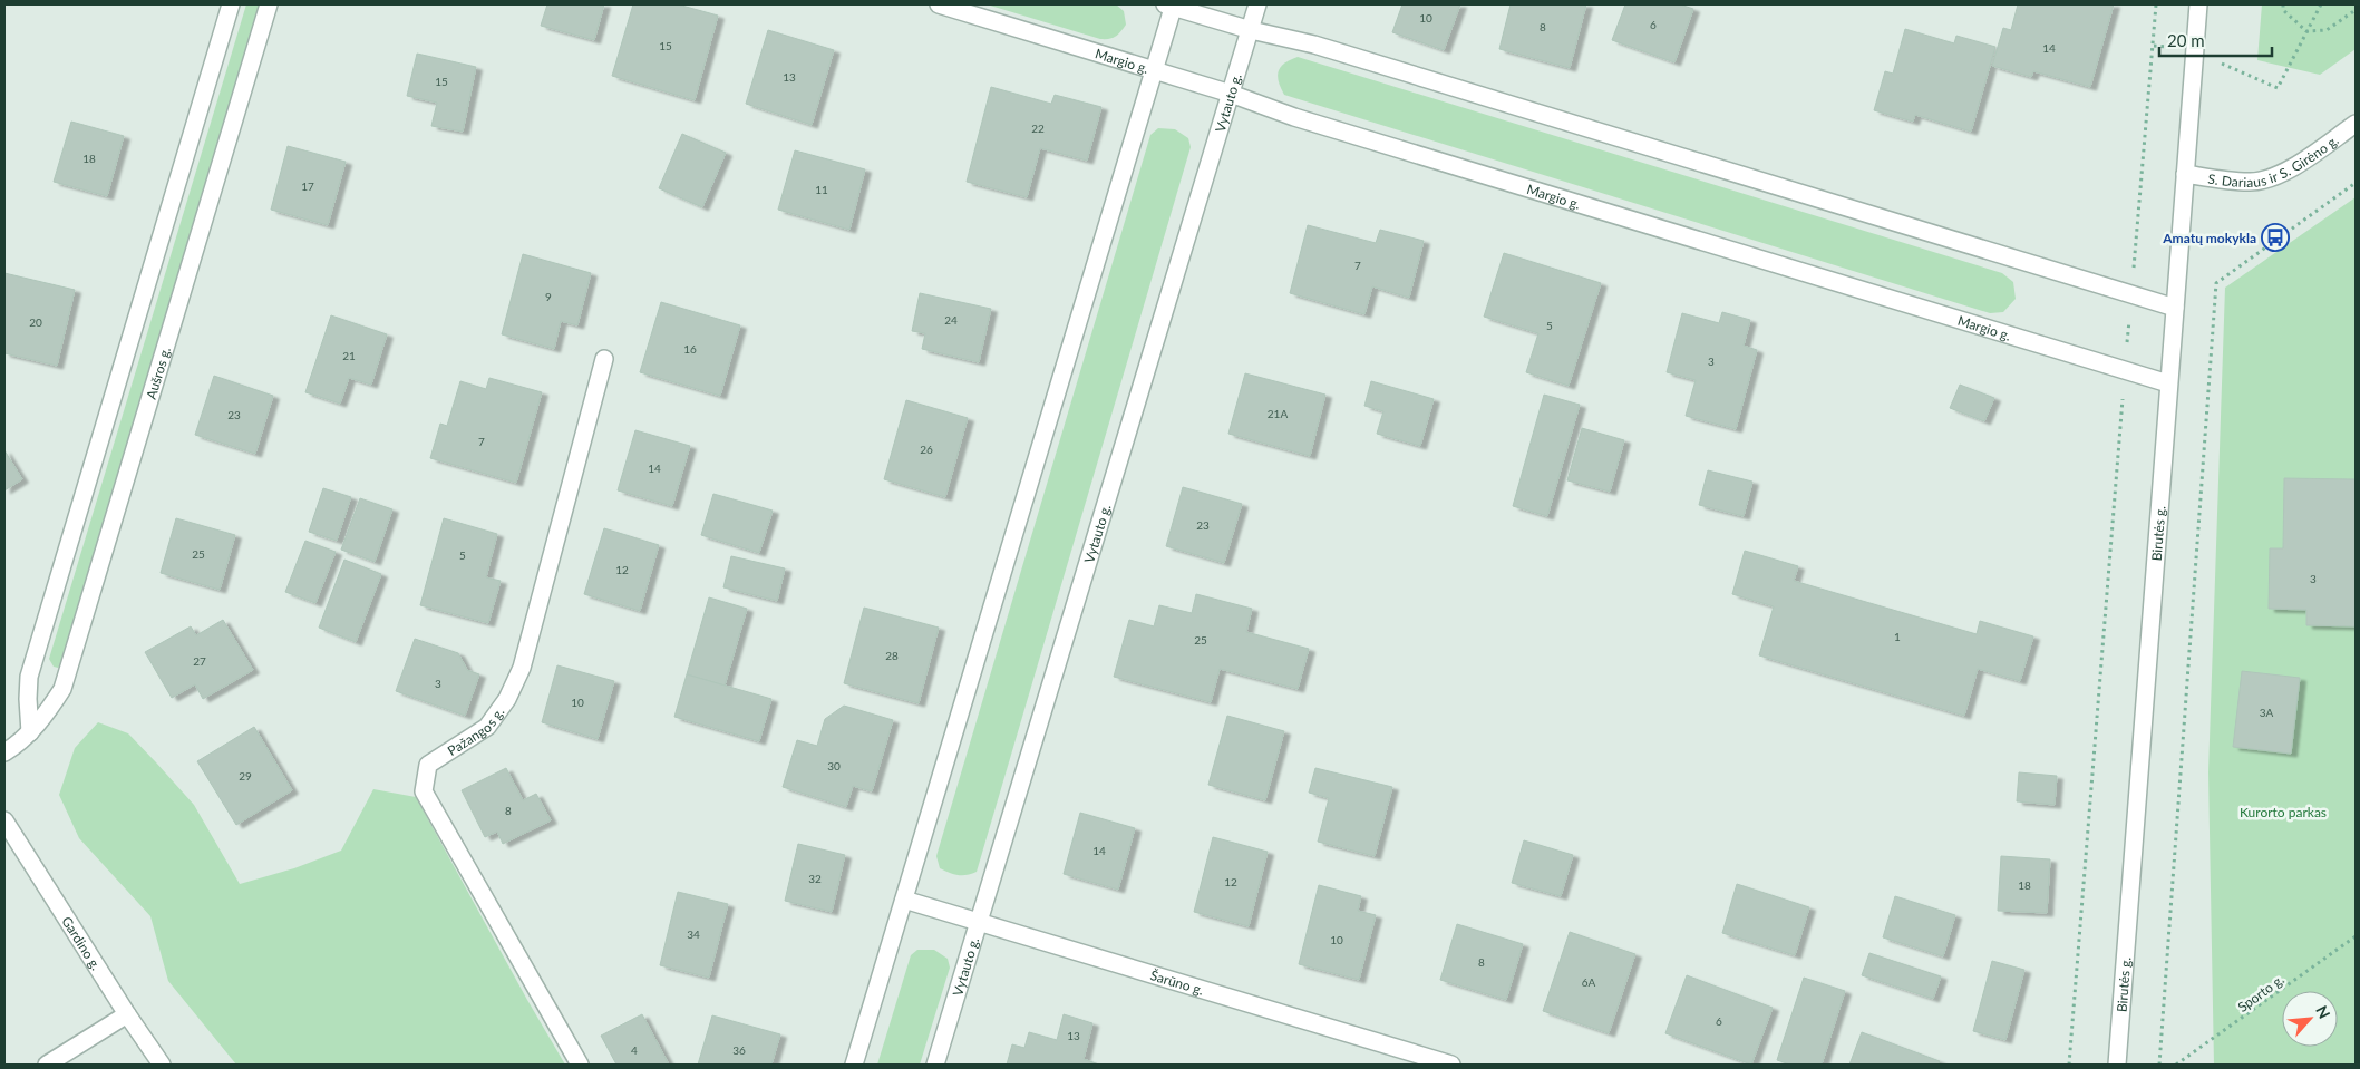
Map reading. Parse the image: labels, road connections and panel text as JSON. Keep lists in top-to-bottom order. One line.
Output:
{"streets":{"street":["Margio g.","Vytauto g.","S. Dariaus ir S. Girėno g.","Aušros g.","Birutės g.","Pažangos g.","Gardino g.","Šarūno g."],"path":["Sporto g."]},"crossings":[["Margio g.","Vytauto g."],["Margio g.","Birutės g."],["Vytauto g.","Šarūno g."],["S. Dariaus ir S. Girėno g.","Birutės g."]],"parks":["Kurorto parkas"],"places":{"bus stop":["Amatų mokykla"]},"house_numbers":["10","6","8","15","14","13","15","22","18","17","11","7","9","24","20","5","16","21","3","21A","23","7","26","14","23","25","5","12","3","1","25","28","27","3","10","3A","30","29","8","14","32","12","18","34","10","8","6A","6","13","4","36"],"scale_bar":"20 m","north":"top right"}
